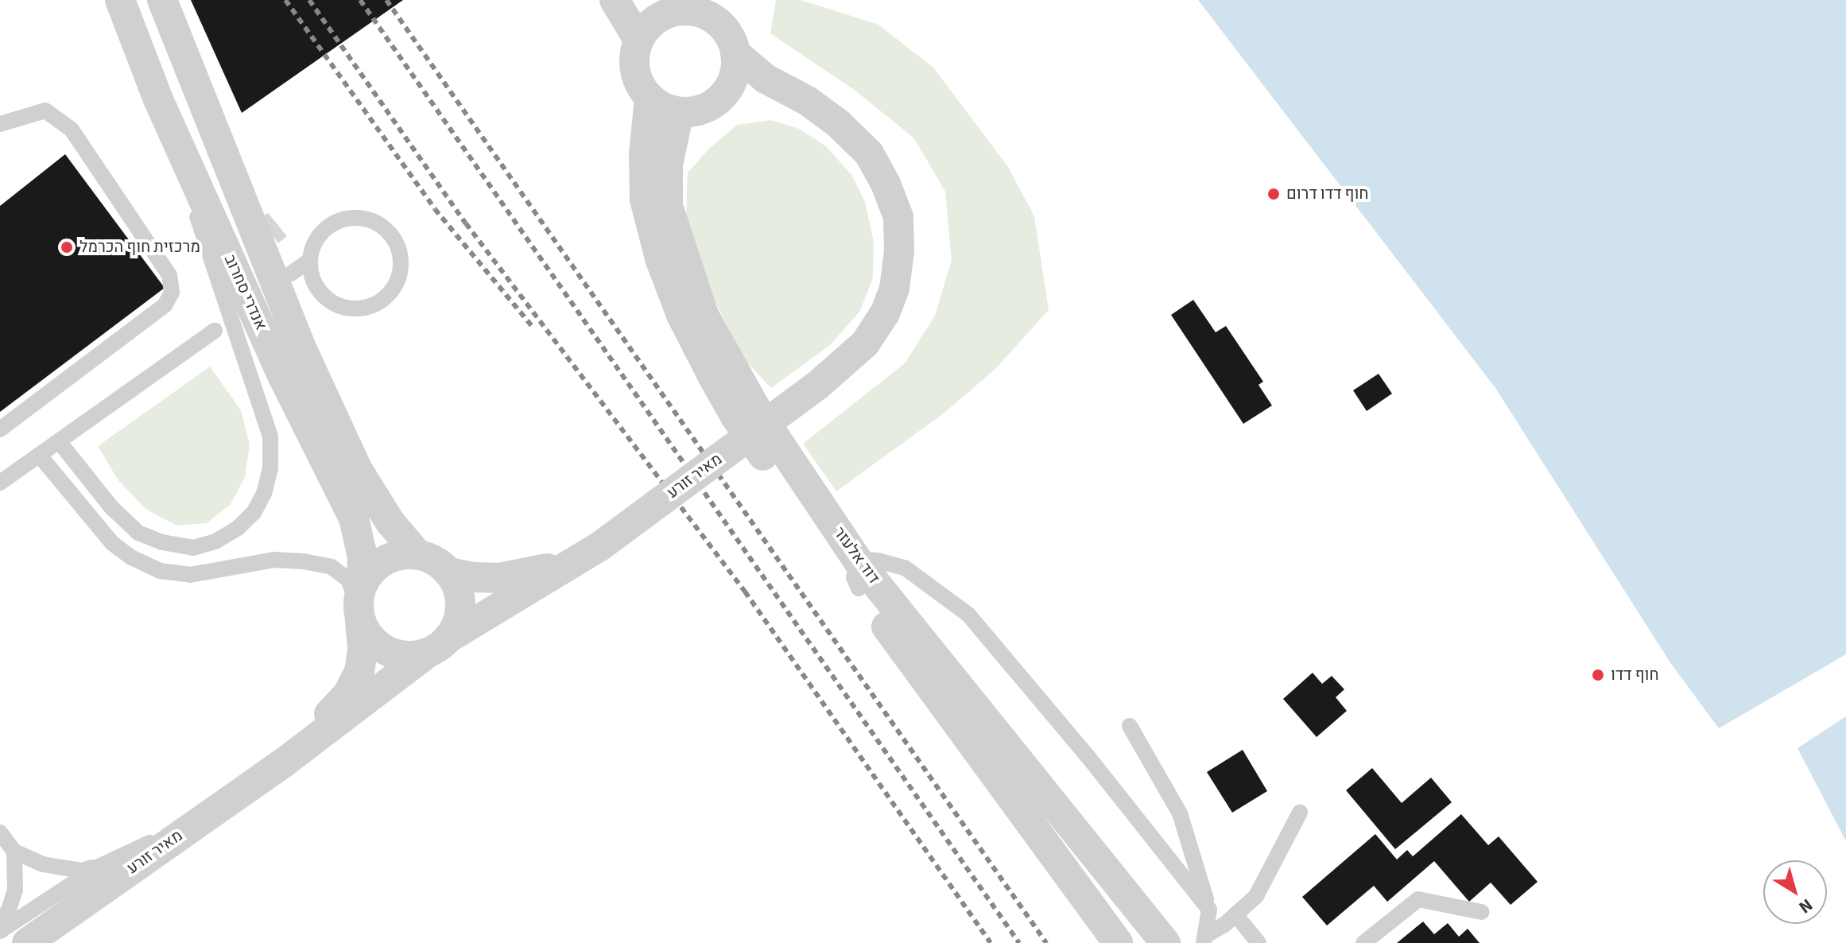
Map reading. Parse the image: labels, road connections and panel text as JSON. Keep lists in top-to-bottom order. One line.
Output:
{"streets":{"street":["אנדרי סחרוב","מאיר זורע","דוד אלעזר"]},"crossings":[["אנדרי סחרוב","מאיר זורע"]],"places":["חוף דדו דרום","מרכזית חוף הכרמל","חוף דדו"],"north":"bottom right"}
